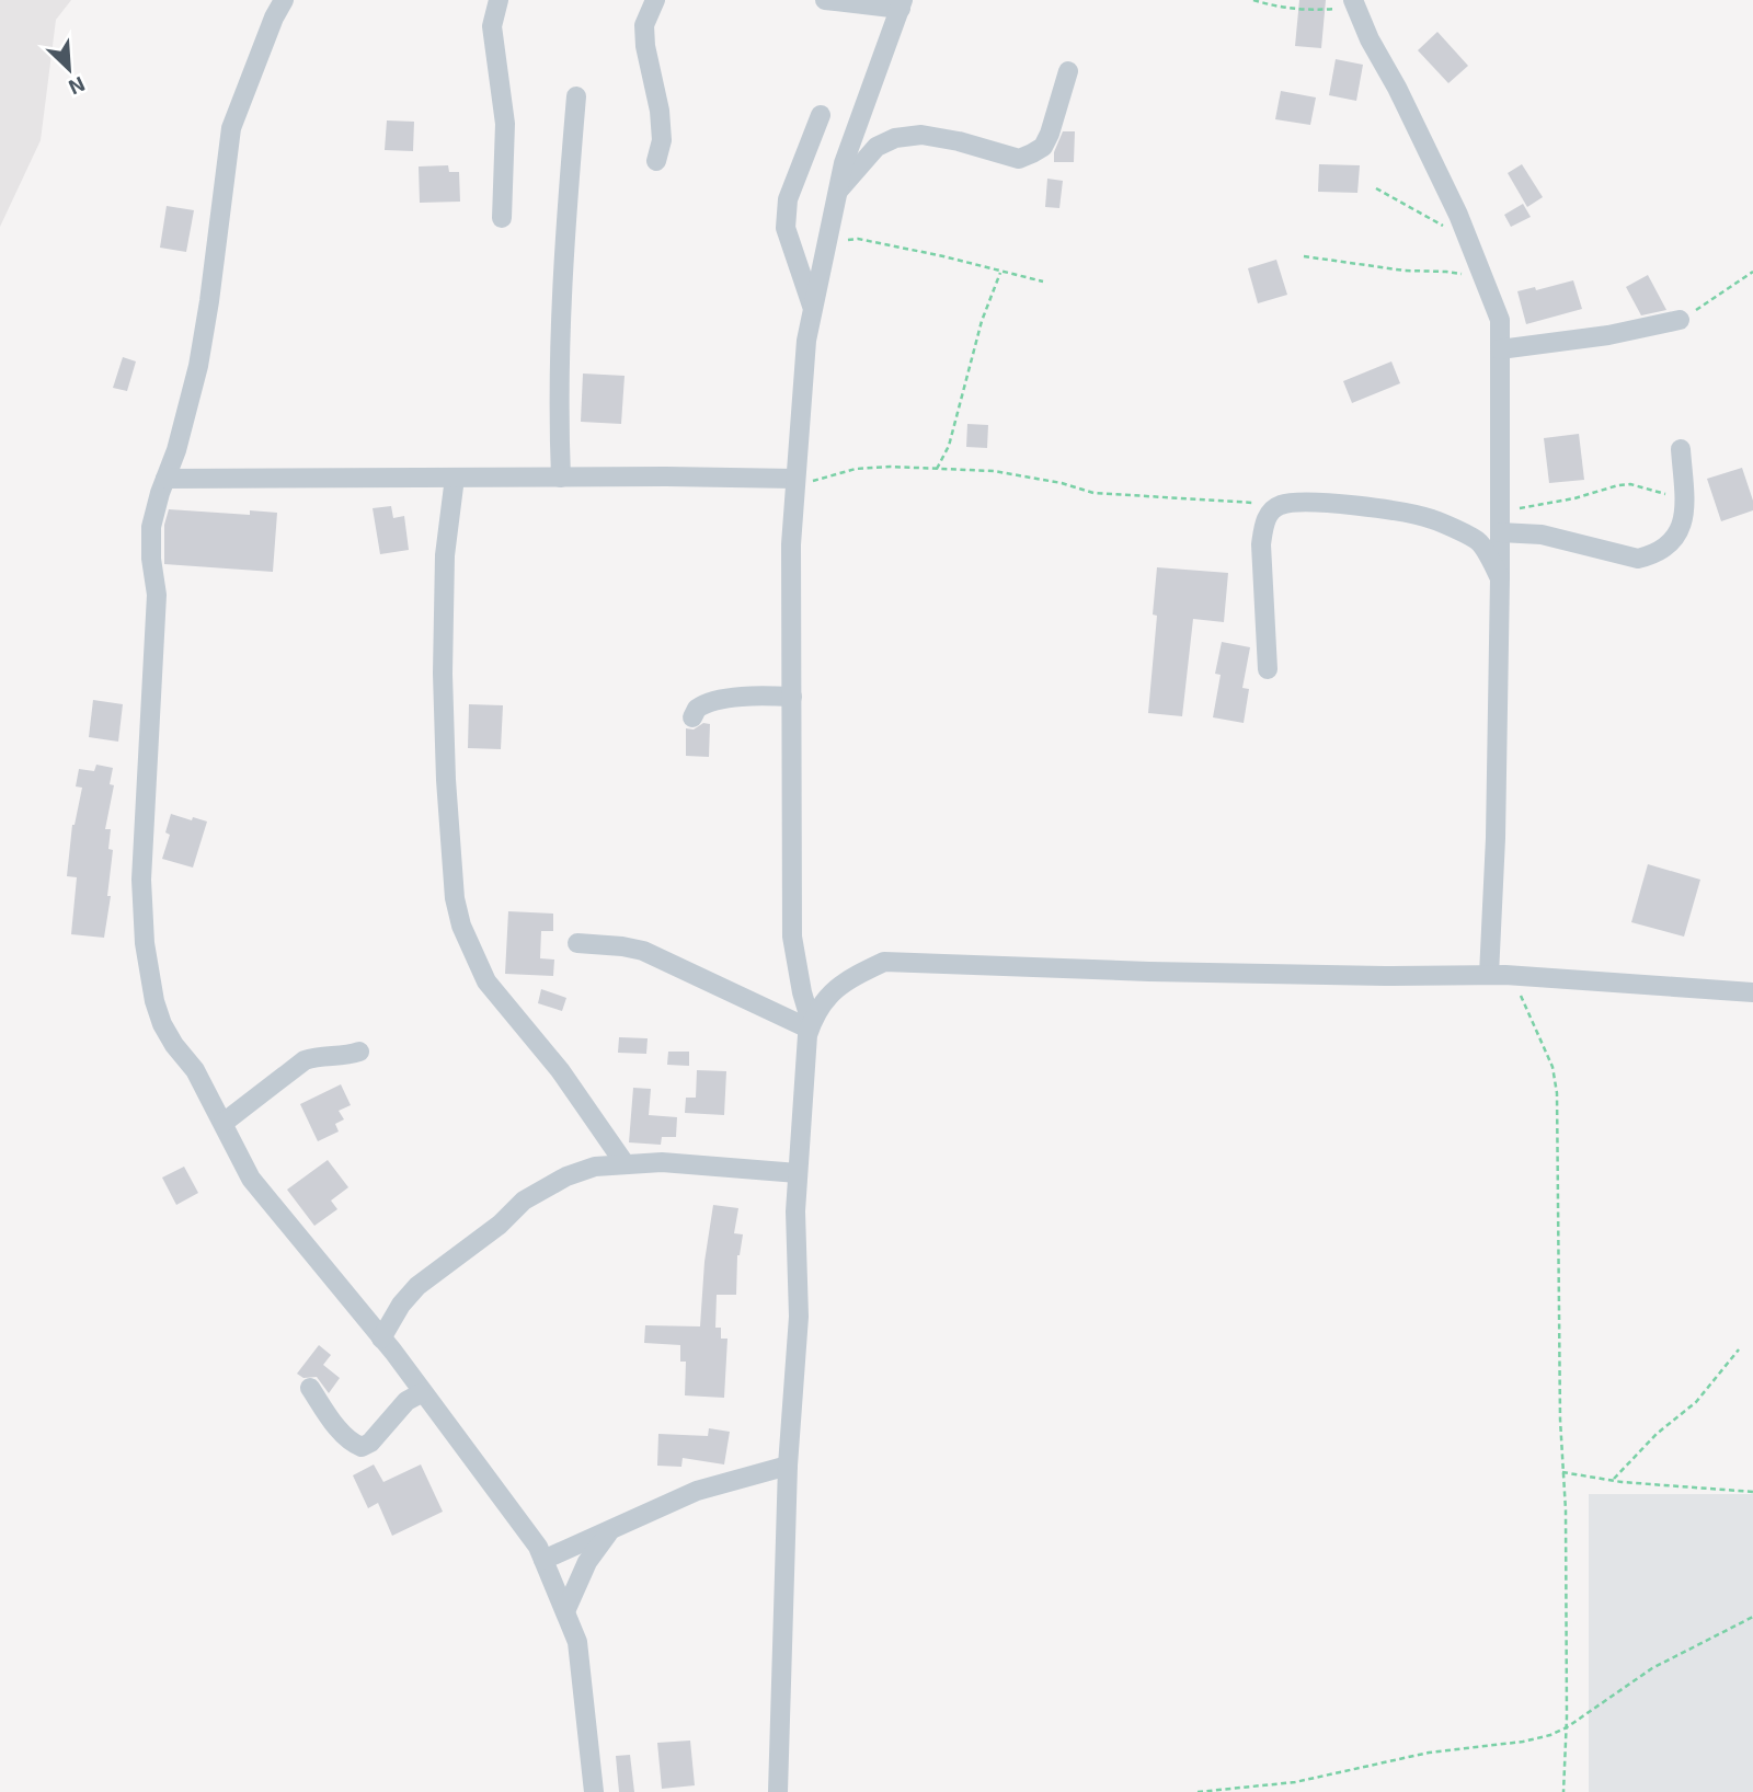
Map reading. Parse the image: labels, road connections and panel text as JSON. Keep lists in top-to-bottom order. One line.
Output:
{"north":"bottom right"}
